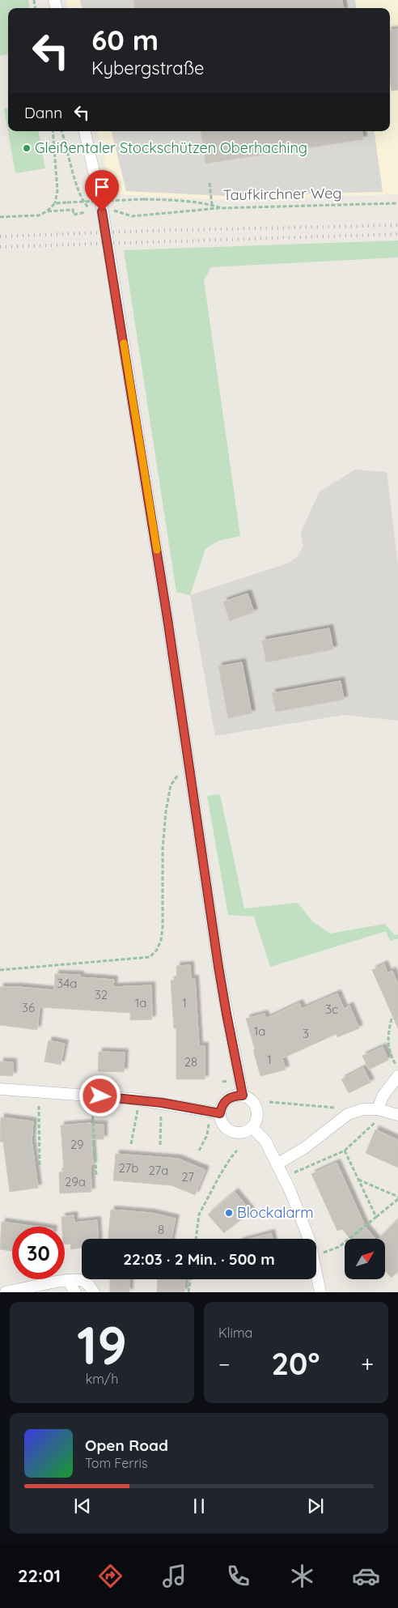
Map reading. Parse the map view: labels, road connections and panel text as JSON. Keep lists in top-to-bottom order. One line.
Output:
{"streets":{"path":["Taufkirchner Weg"]},"places":["Gleißentaler Stockschützen Oberhaching","Blockalarm"],"house_numbers":["34a","32","1a","1","36","3c","1a","3","1","28","29","27b","27a","27","29a","8"],"north":"top right","page":{"turn":["60 m","Kybergstraße"],"then":"Dann","limit":"30","trip":"22:03 · 2 Min. · 500 m","tile":[["19","km/h"],"Klima"],"heat":["−","20°","+"],"song":["Open Road","Tom Ferris"],"tabs":"22:01"}}
